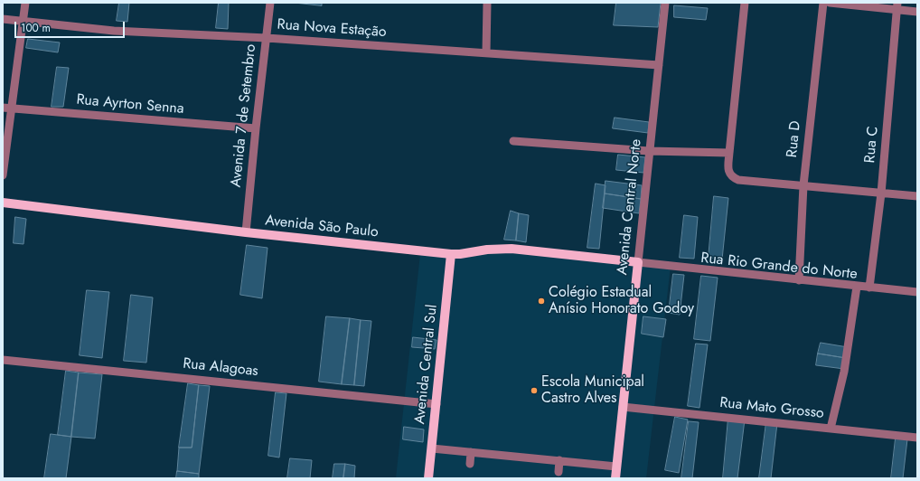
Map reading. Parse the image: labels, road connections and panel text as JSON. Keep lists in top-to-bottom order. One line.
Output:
{"streets":{"main road":["Avenida Central Norte","Avenida São Paulo","Avenida Central Sul"],"street":["Rua Nova Estação","Rua Ayrton Senna","Avenida 7 de Setembro","Rua D","Rua C","Rua Rio Grande do Norte","Rua Alagoas","Rua Mato Grosso"]},"crossings":[["Rua Nova Estação","Avenida 7 de Setembro"],["Rua Nova Estação","Avenida Central Norte"],["Rua Ayrton Senna","Avenida 7 de Setembro"],["Avenida 7 de Setembro","Avenida São Paulo"],["Rua D","Rua Rio Grande do Norte"],["Rua C","Rua Rio Grande do Norte"],["Avenida Central Norte","Avenida São Paulo"],["Avenida Central Norte","Rua Rio Grande do Norte"],["Avenida Central Norte","Rua Mato Grosso"],["Avenida São Paulo","Rua Rio Grande do Norte"],["Avenida São Paulo","Avenida Central Sul"],["Avenida Central Sul","Rua Alagoas"]],"places":["Colégio Estadual Anísio Honorato Godoy","Escola Municipal Castro Alves"],"scale_bar":"100 m"}
